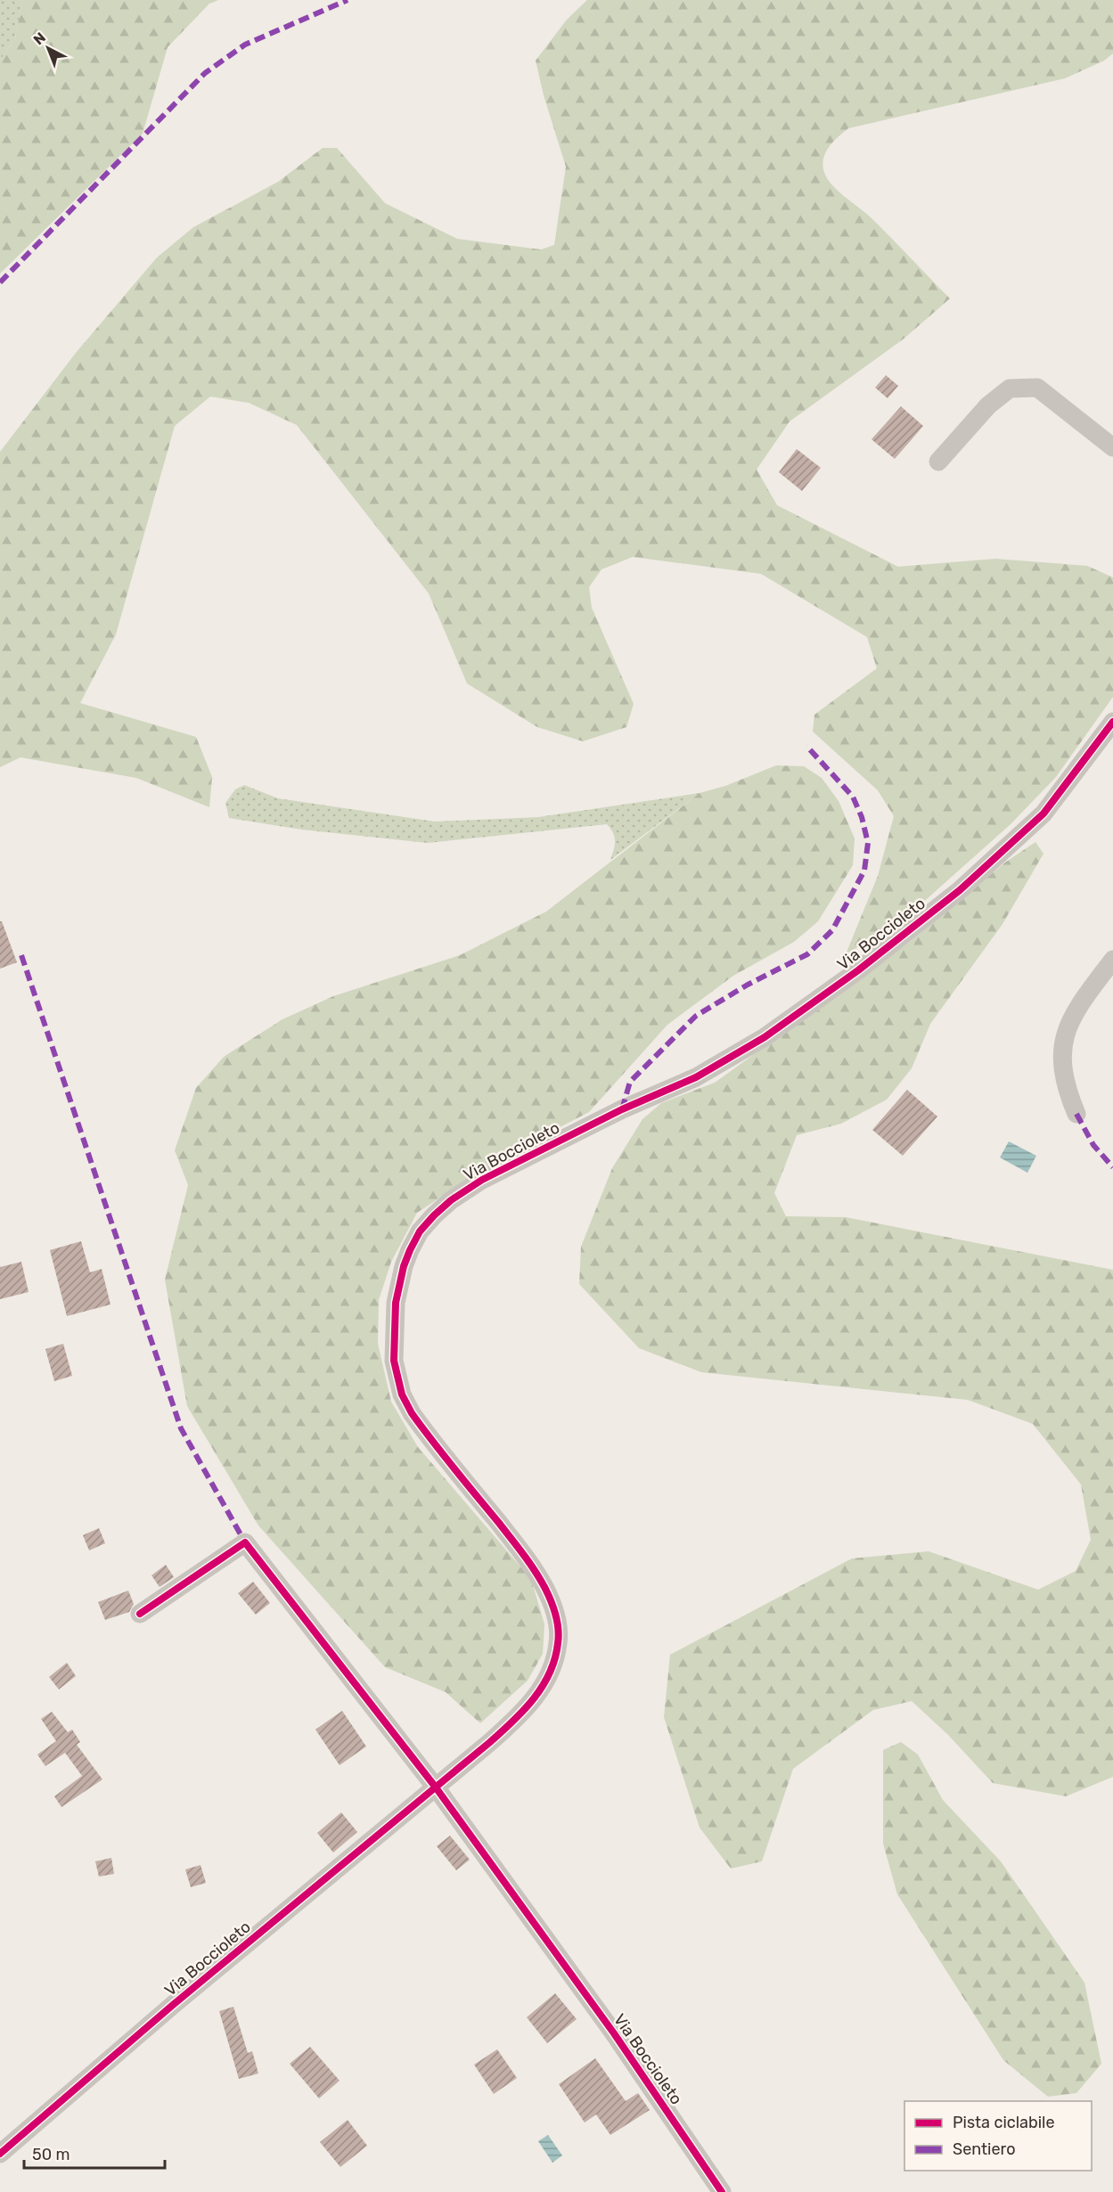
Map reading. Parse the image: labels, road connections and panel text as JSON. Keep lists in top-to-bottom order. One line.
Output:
{"streets":{"street":["Via Boccioleto"]},"legend":["Pista ciclabile","Sentiero"],"scale_bar":"50 m","north":"top left"}
